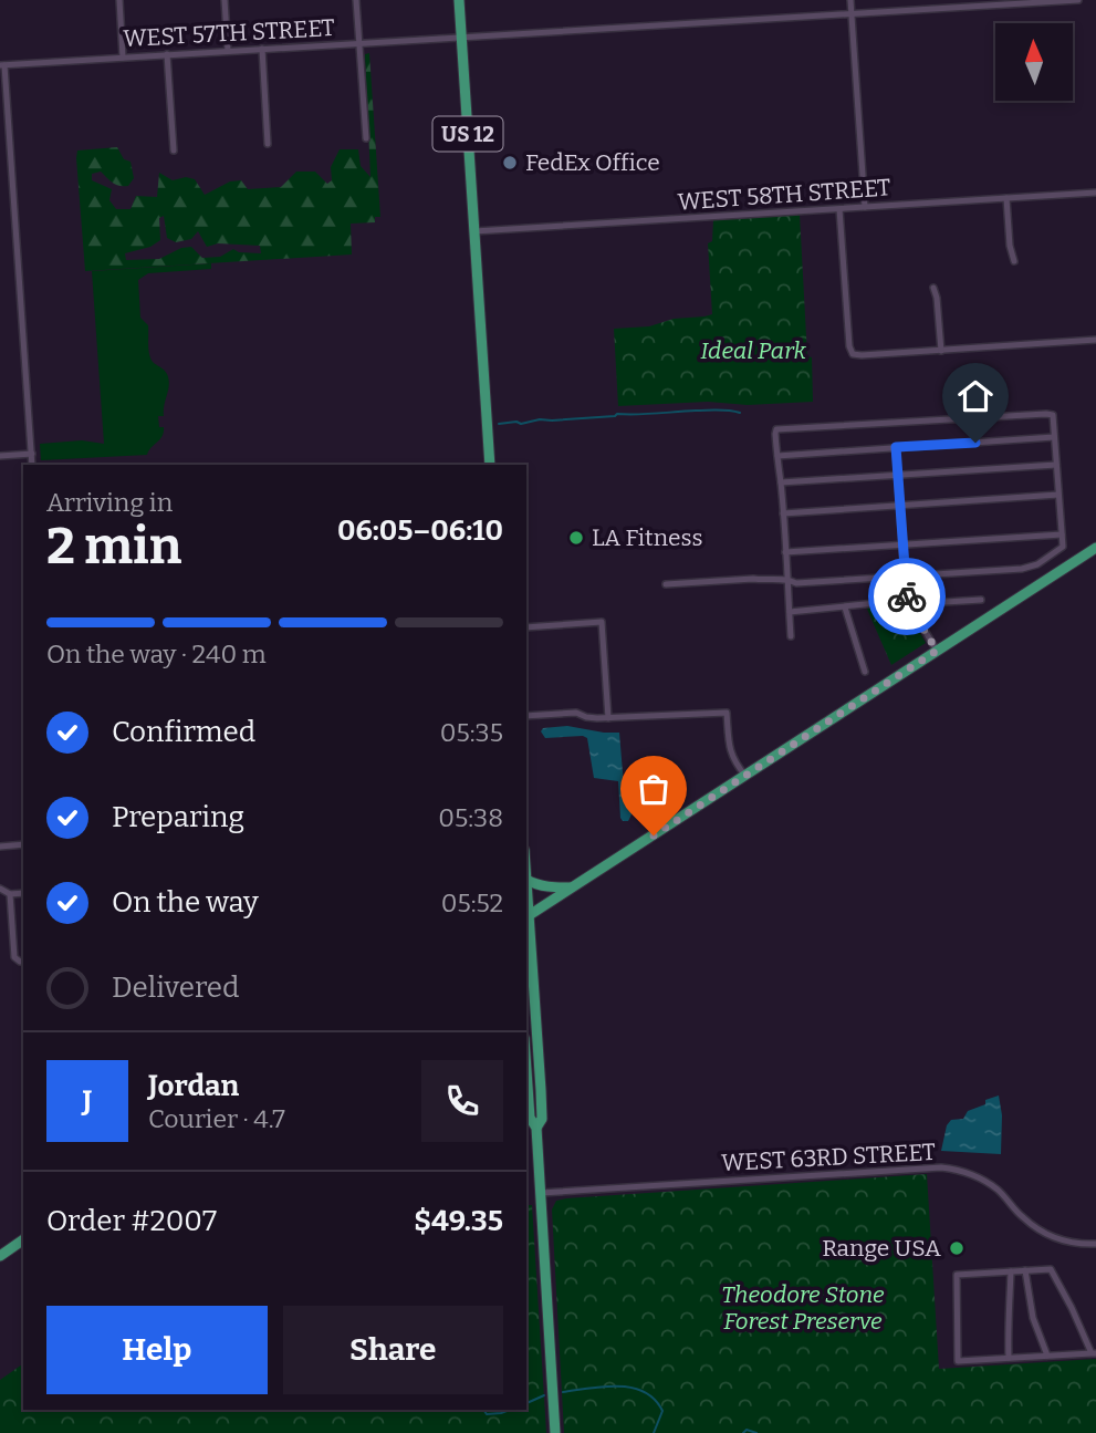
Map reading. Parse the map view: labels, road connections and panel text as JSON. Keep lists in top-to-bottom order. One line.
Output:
{"streets":{"main road":["US 12"],"street":["WEST 57TH STREET","WEST 58TH STREET","WEST 63RD STREET"]},"crossings":[["WEST 57TH STREET","US 12"],["US 12","WEST 58TH STREET"]],"parks":["Ideal Park","Theodore Stone Forest Preserve"],"places":["FedEx Office","LA Fitness","Range USA"],"north":"top","page":{"heading":["2 min","Arriving in","06:05–06:10"],"panel":["Jordan","Courier · 4.7","Order #2007","$49.35"],"bar":"On the way · 240 m","list":[["Confirmed","05:35"],["Preparing","05:38"],["On the way","05:52"],"Delivered"],"round":"J","buttons":["Help","Share"]}}
